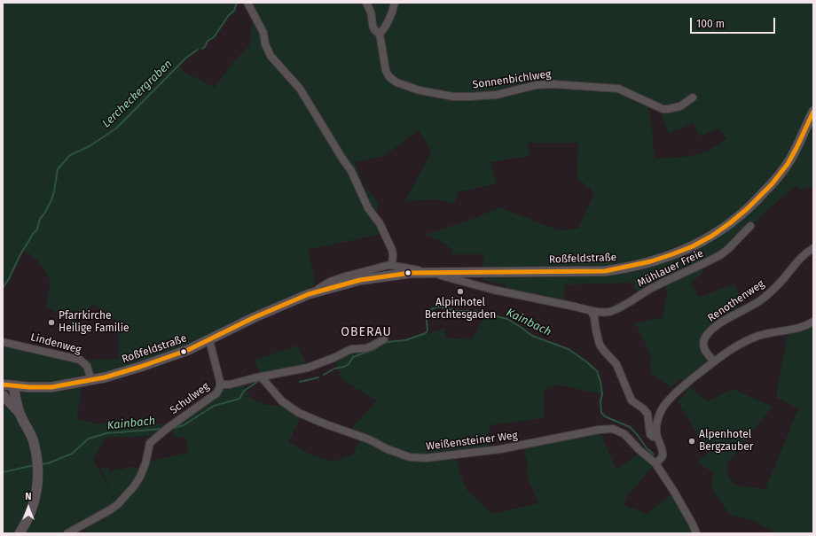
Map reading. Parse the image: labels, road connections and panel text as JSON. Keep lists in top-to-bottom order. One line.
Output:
{"streets":{"main road":["Roßfeldstraße"],"street":["Sonnenbichlweg","Mühlauer Freie","Renothenweg","Lindenweg","Schulweg","Weißensteiner Weg"]},"crossings":[["Roßfeldstraße","Mühlauer Freie"],["Roßfeldstraße","Lindenweg"],["Roßfeldstraße","Schulweg"]],"districts":["OBERAU"],"water":["Lercheckergraben","Kainbach"],"places":["Alpinhotel Berchtesgaden","Pfarrkirche Heilige Familie","Alpenhotel Bergzauber"],"scale_bar":"100 m","north":"top"}
